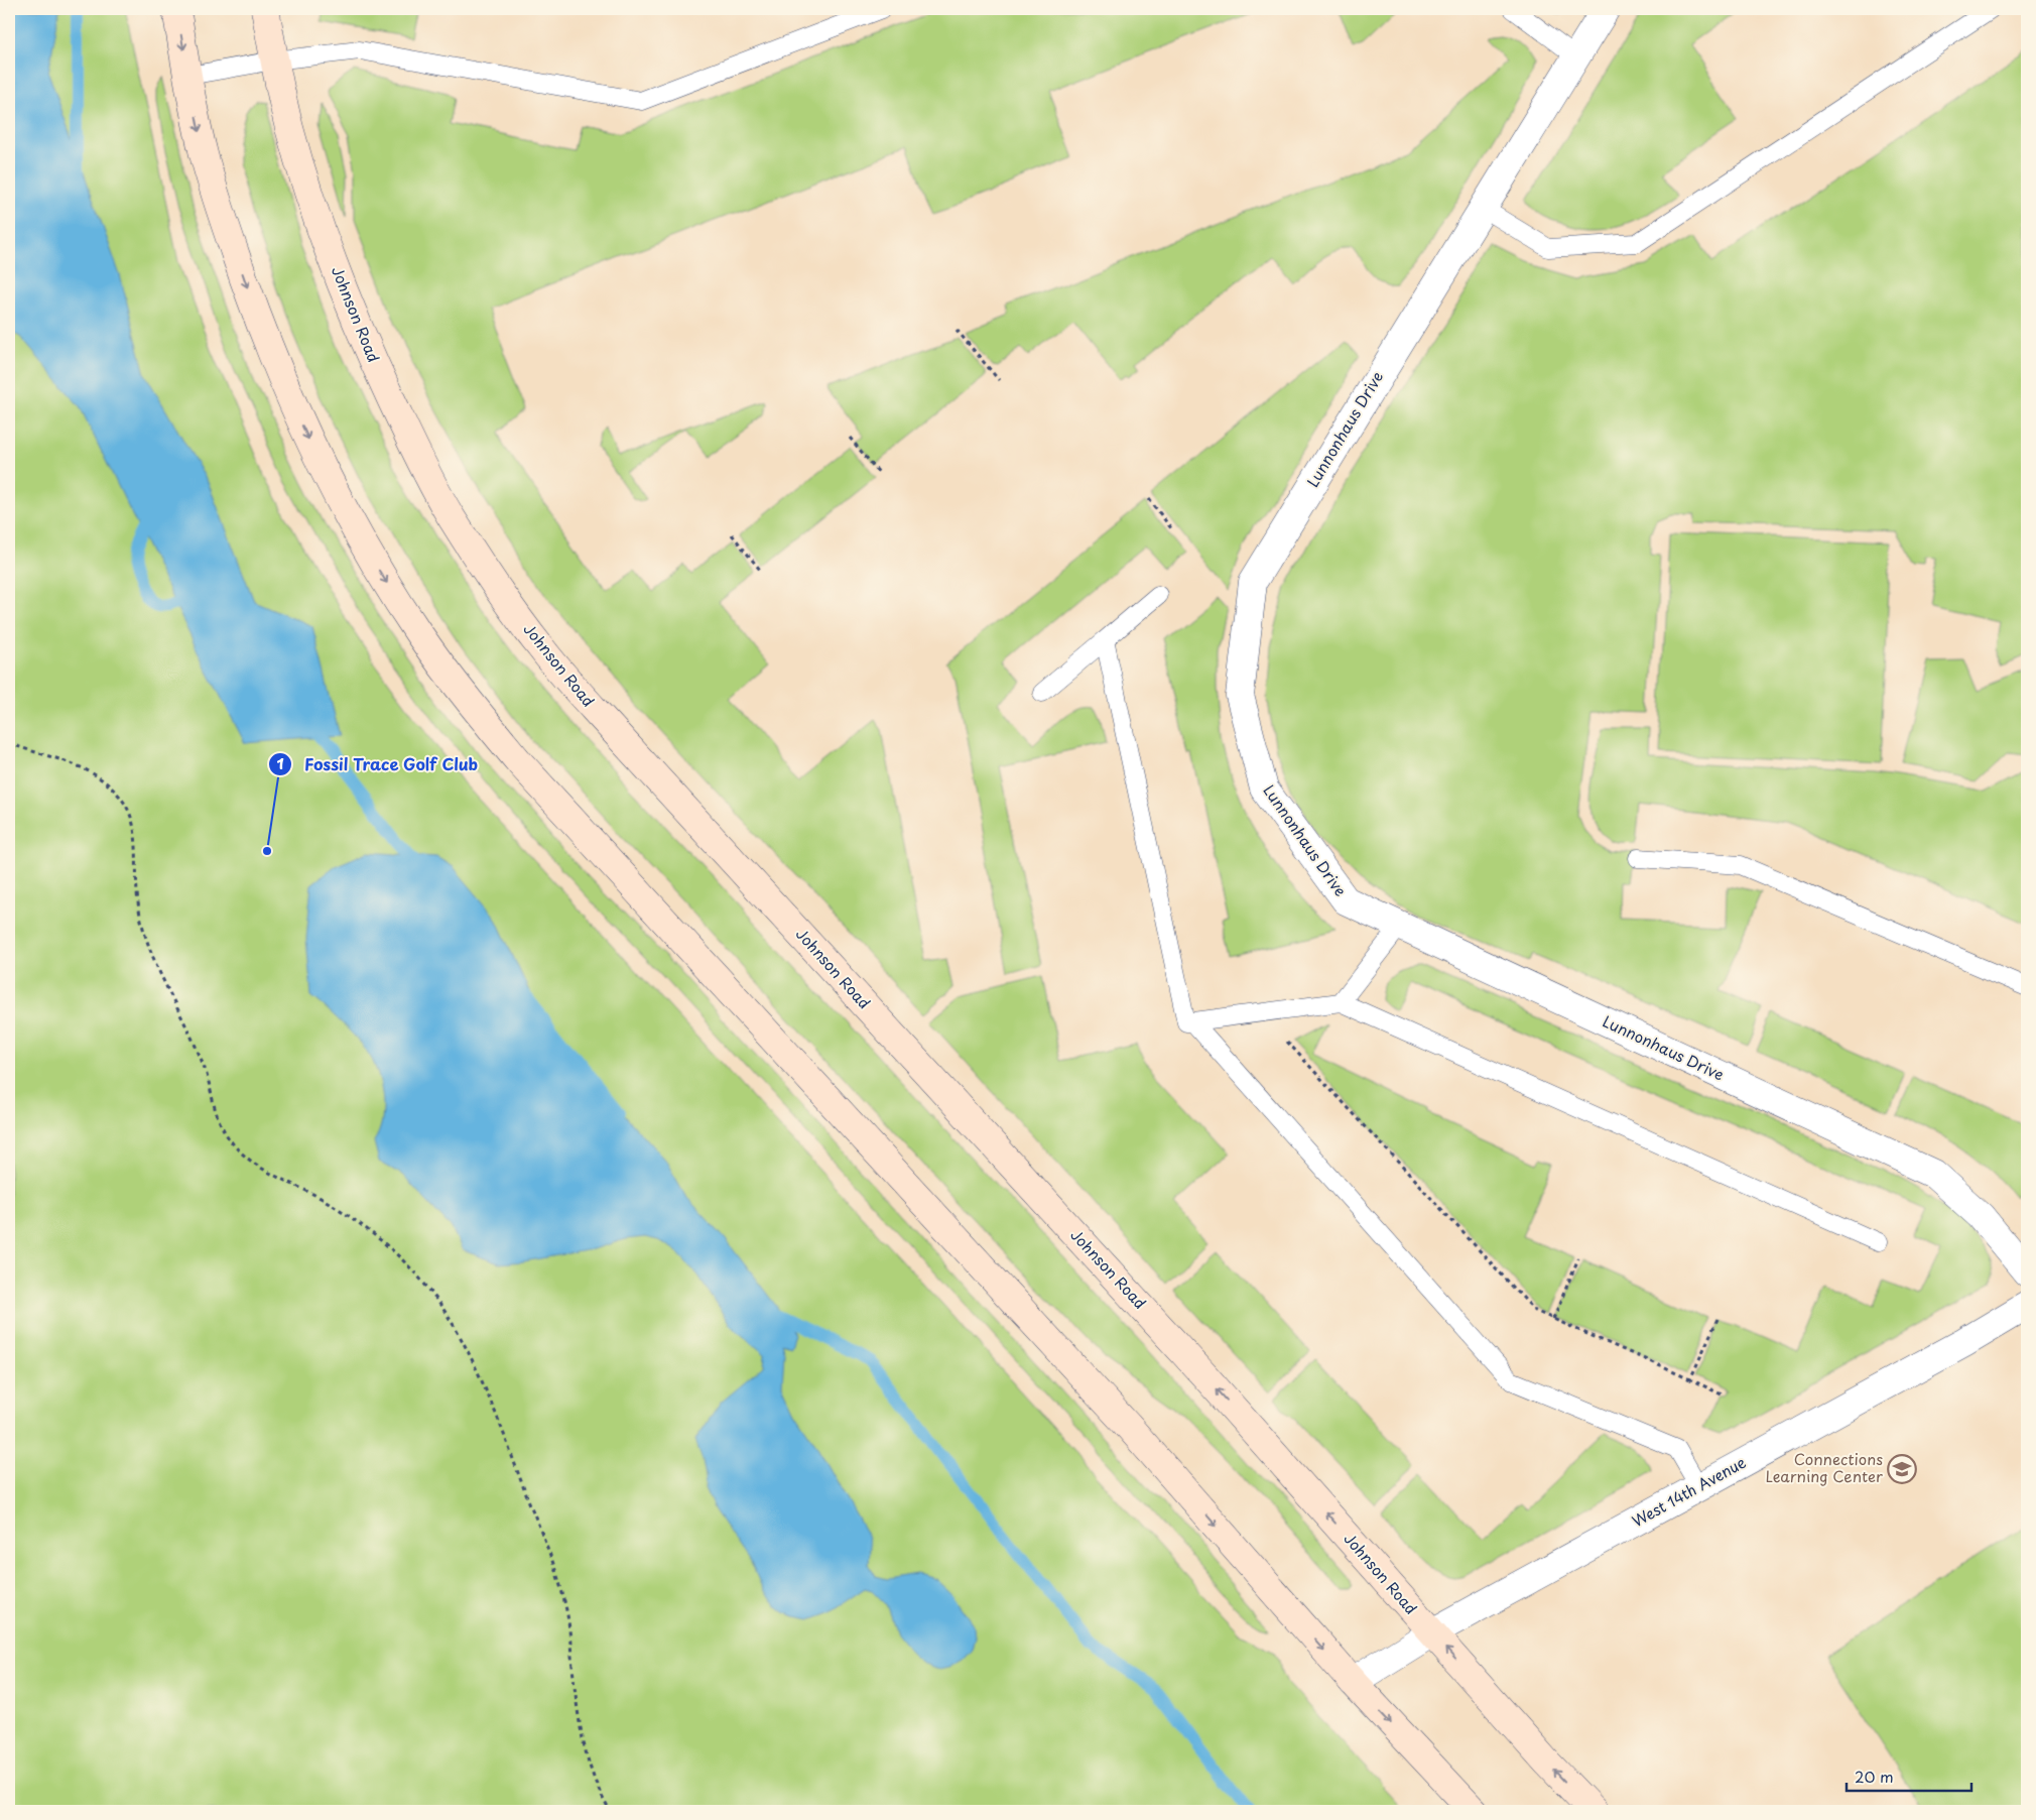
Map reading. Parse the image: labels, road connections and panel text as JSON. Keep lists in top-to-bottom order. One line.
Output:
{"streets":{"main road":["Johnson Road"],"street":["Lunnonhaus Drive","West 14th Avenue"]},"crossings":[["Johnson Road","West 14th Avenue"]],"places":{"other":["Fossil Trace Golf Club"],"school or university":["Connections Learning Center"]},"scale_bar":"20 m"}
